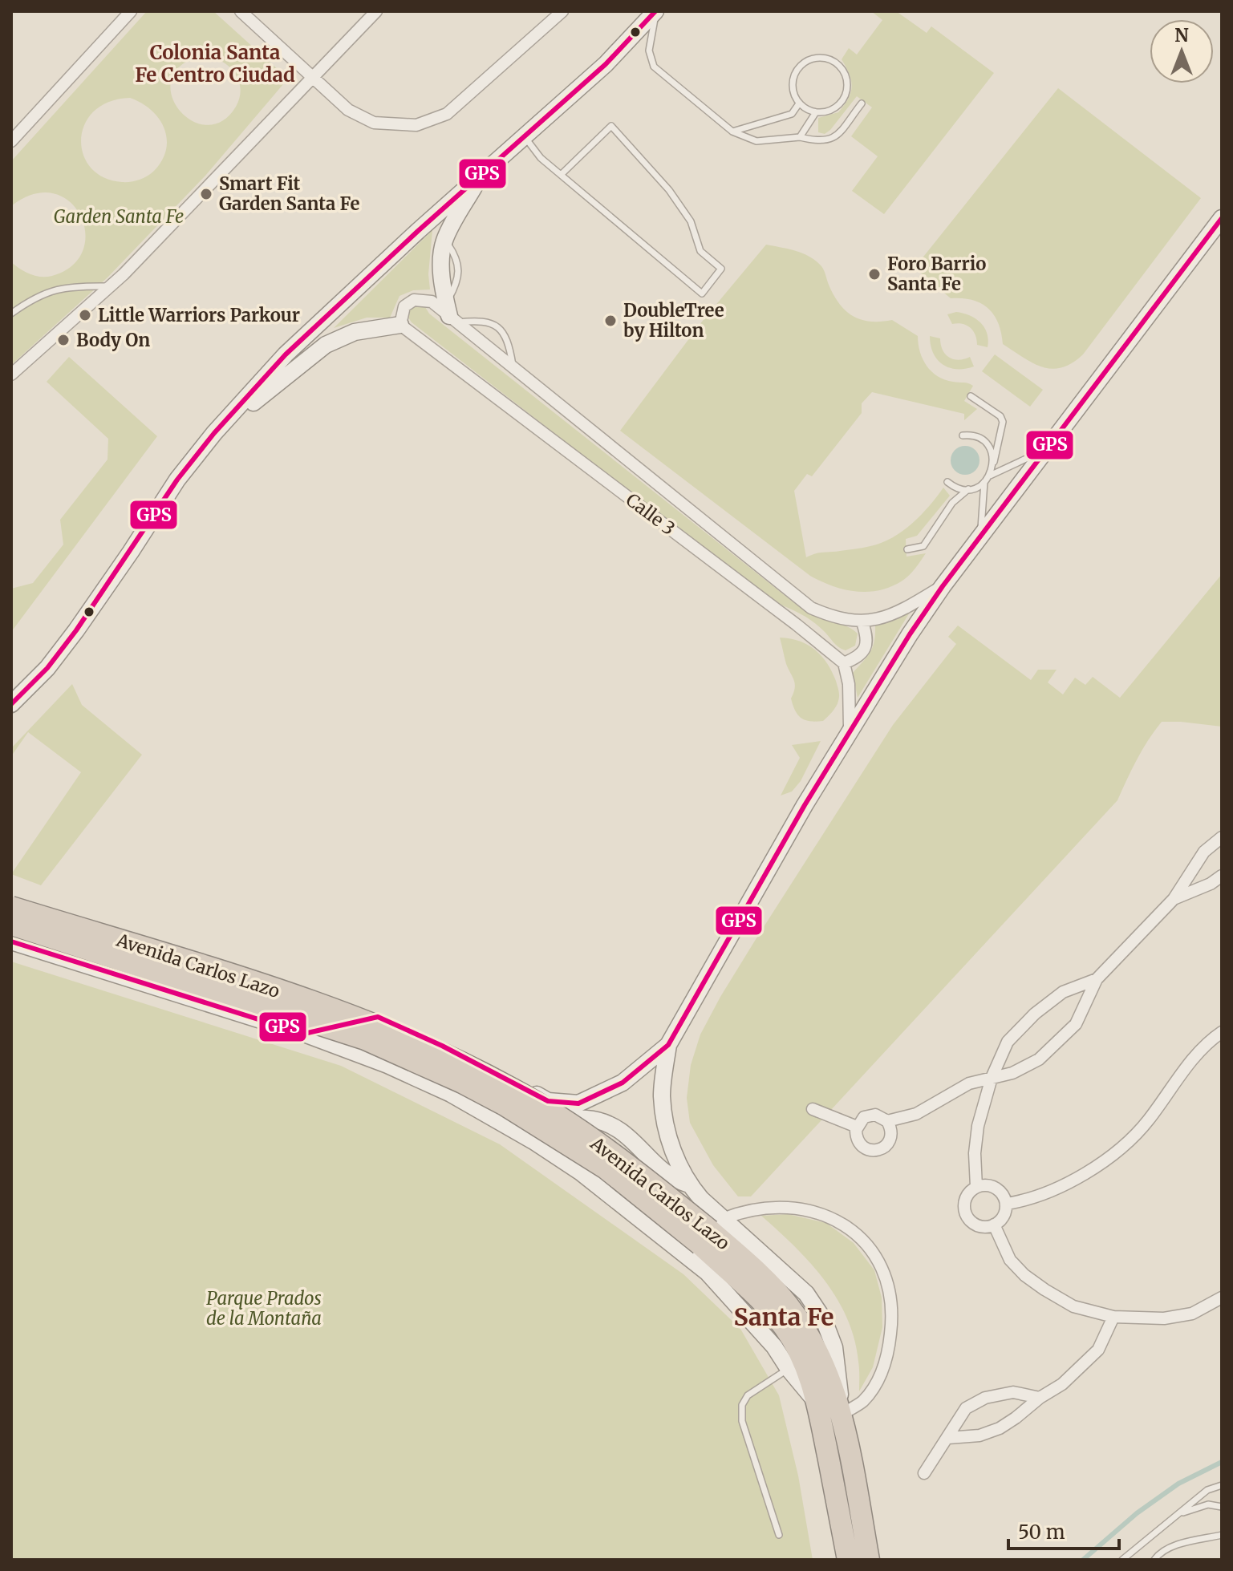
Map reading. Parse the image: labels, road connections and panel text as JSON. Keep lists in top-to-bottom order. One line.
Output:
{"streets":{"highway":["Avenida Carlos Lazo"],"street":["Calle 3"]},"districts":["Colonia Santa Fe Centro Ciudad","Santa Fe"],"parks":["Garden Santa Fe","Parque Prados de la Montaña"],"places":["Smart Fit Garden Santa Fe","Foro Barrio Santa Fe","Little Warriors Parkour","DoubleTree by Hilton","Body On"],"lines":["transit line GPS"],"scale_bar":"50 m","north":"top"}
